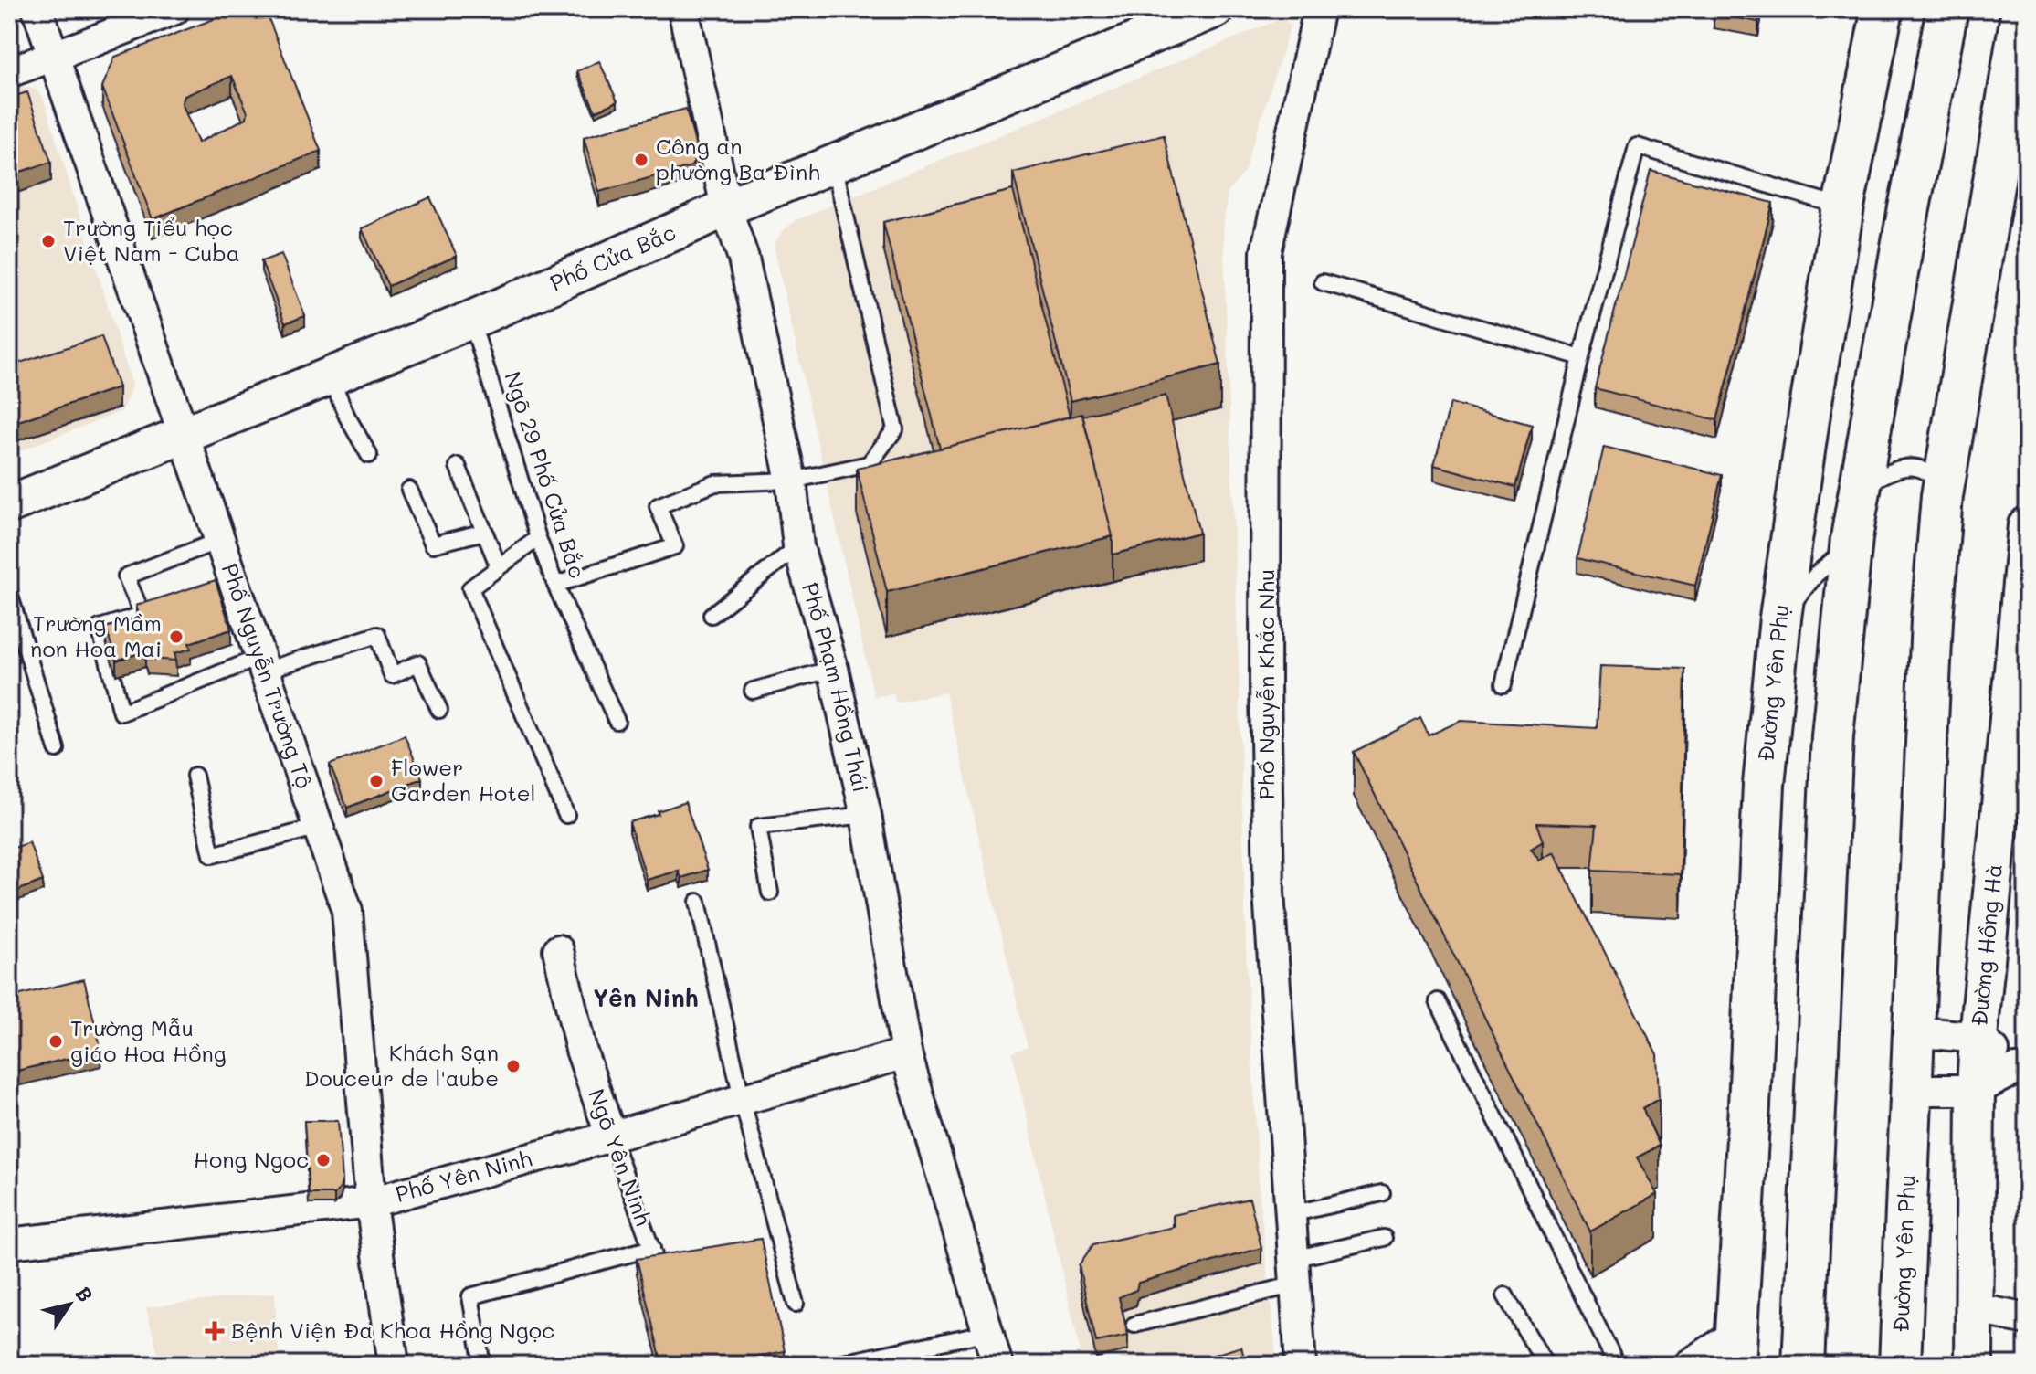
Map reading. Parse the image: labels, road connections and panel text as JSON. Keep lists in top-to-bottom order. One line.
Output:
{"streets":{"main road":["Đường Yên Phụ"],"street":["Phố Cửa Bắc","Phố Nguyễn Trường Tộ","Phố Nguyễn Khắc Nhu","Phố Phạm Hồng Thái","Đường Hồng Hà","Ngõ Yên Ninh","Phố Yên Ninh"],"lane":["Ngõ 29 Phố Cửa Bắc"]},"crossings":[["Phố Cửa Bắc","Ngõ 29 Phố Cửa Bắc"],["Phố Cửa Bắc","Phố Nguyễn Trường Tộ"],["Phố Cửa Bắc","Phố Phạm Hồng Thái"],["Phố Nguyễn Trường Tộ","Phố Yên Ninh"],["Phố Phạm Hồng Thái","Phố Yên Ninh"],["Ngõ Yên Ninh","Phố Yên Ninh"]],"districts":["Yên Ninh"],"places":{"other":["Công an phường Ba Đình","Trường Tiểu học Việt Nam - Cuba","Trường Mầm non Hoa Mai","Flower Garden Hotel","Trường Mẫu giáo Hoa Hồng","Khách Sạn Douceur de l'aube","Hong Ngoc"],"health":["Bệnh Viện Đa Khoa Hồng Ngọc"]},"north":"top right"}
